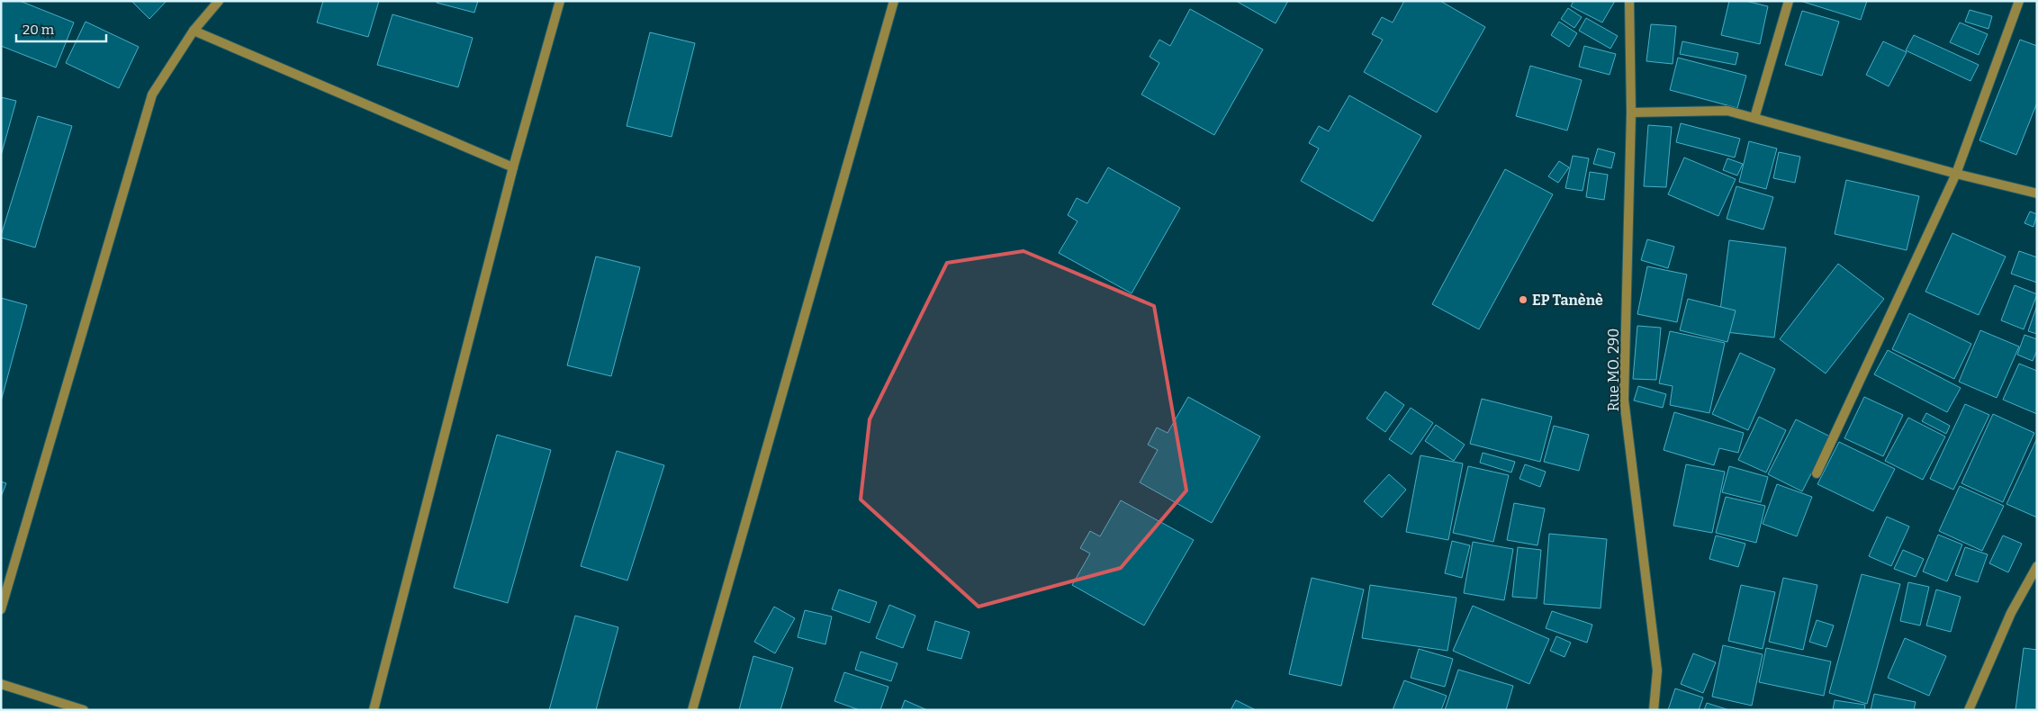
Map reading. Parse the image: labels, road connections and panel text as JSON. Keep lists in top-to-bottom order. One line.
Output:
{"streets":{"street":["Rue MO. 290"]},"places":["EP Tanènè"],"scale_bar":"20 m"}
